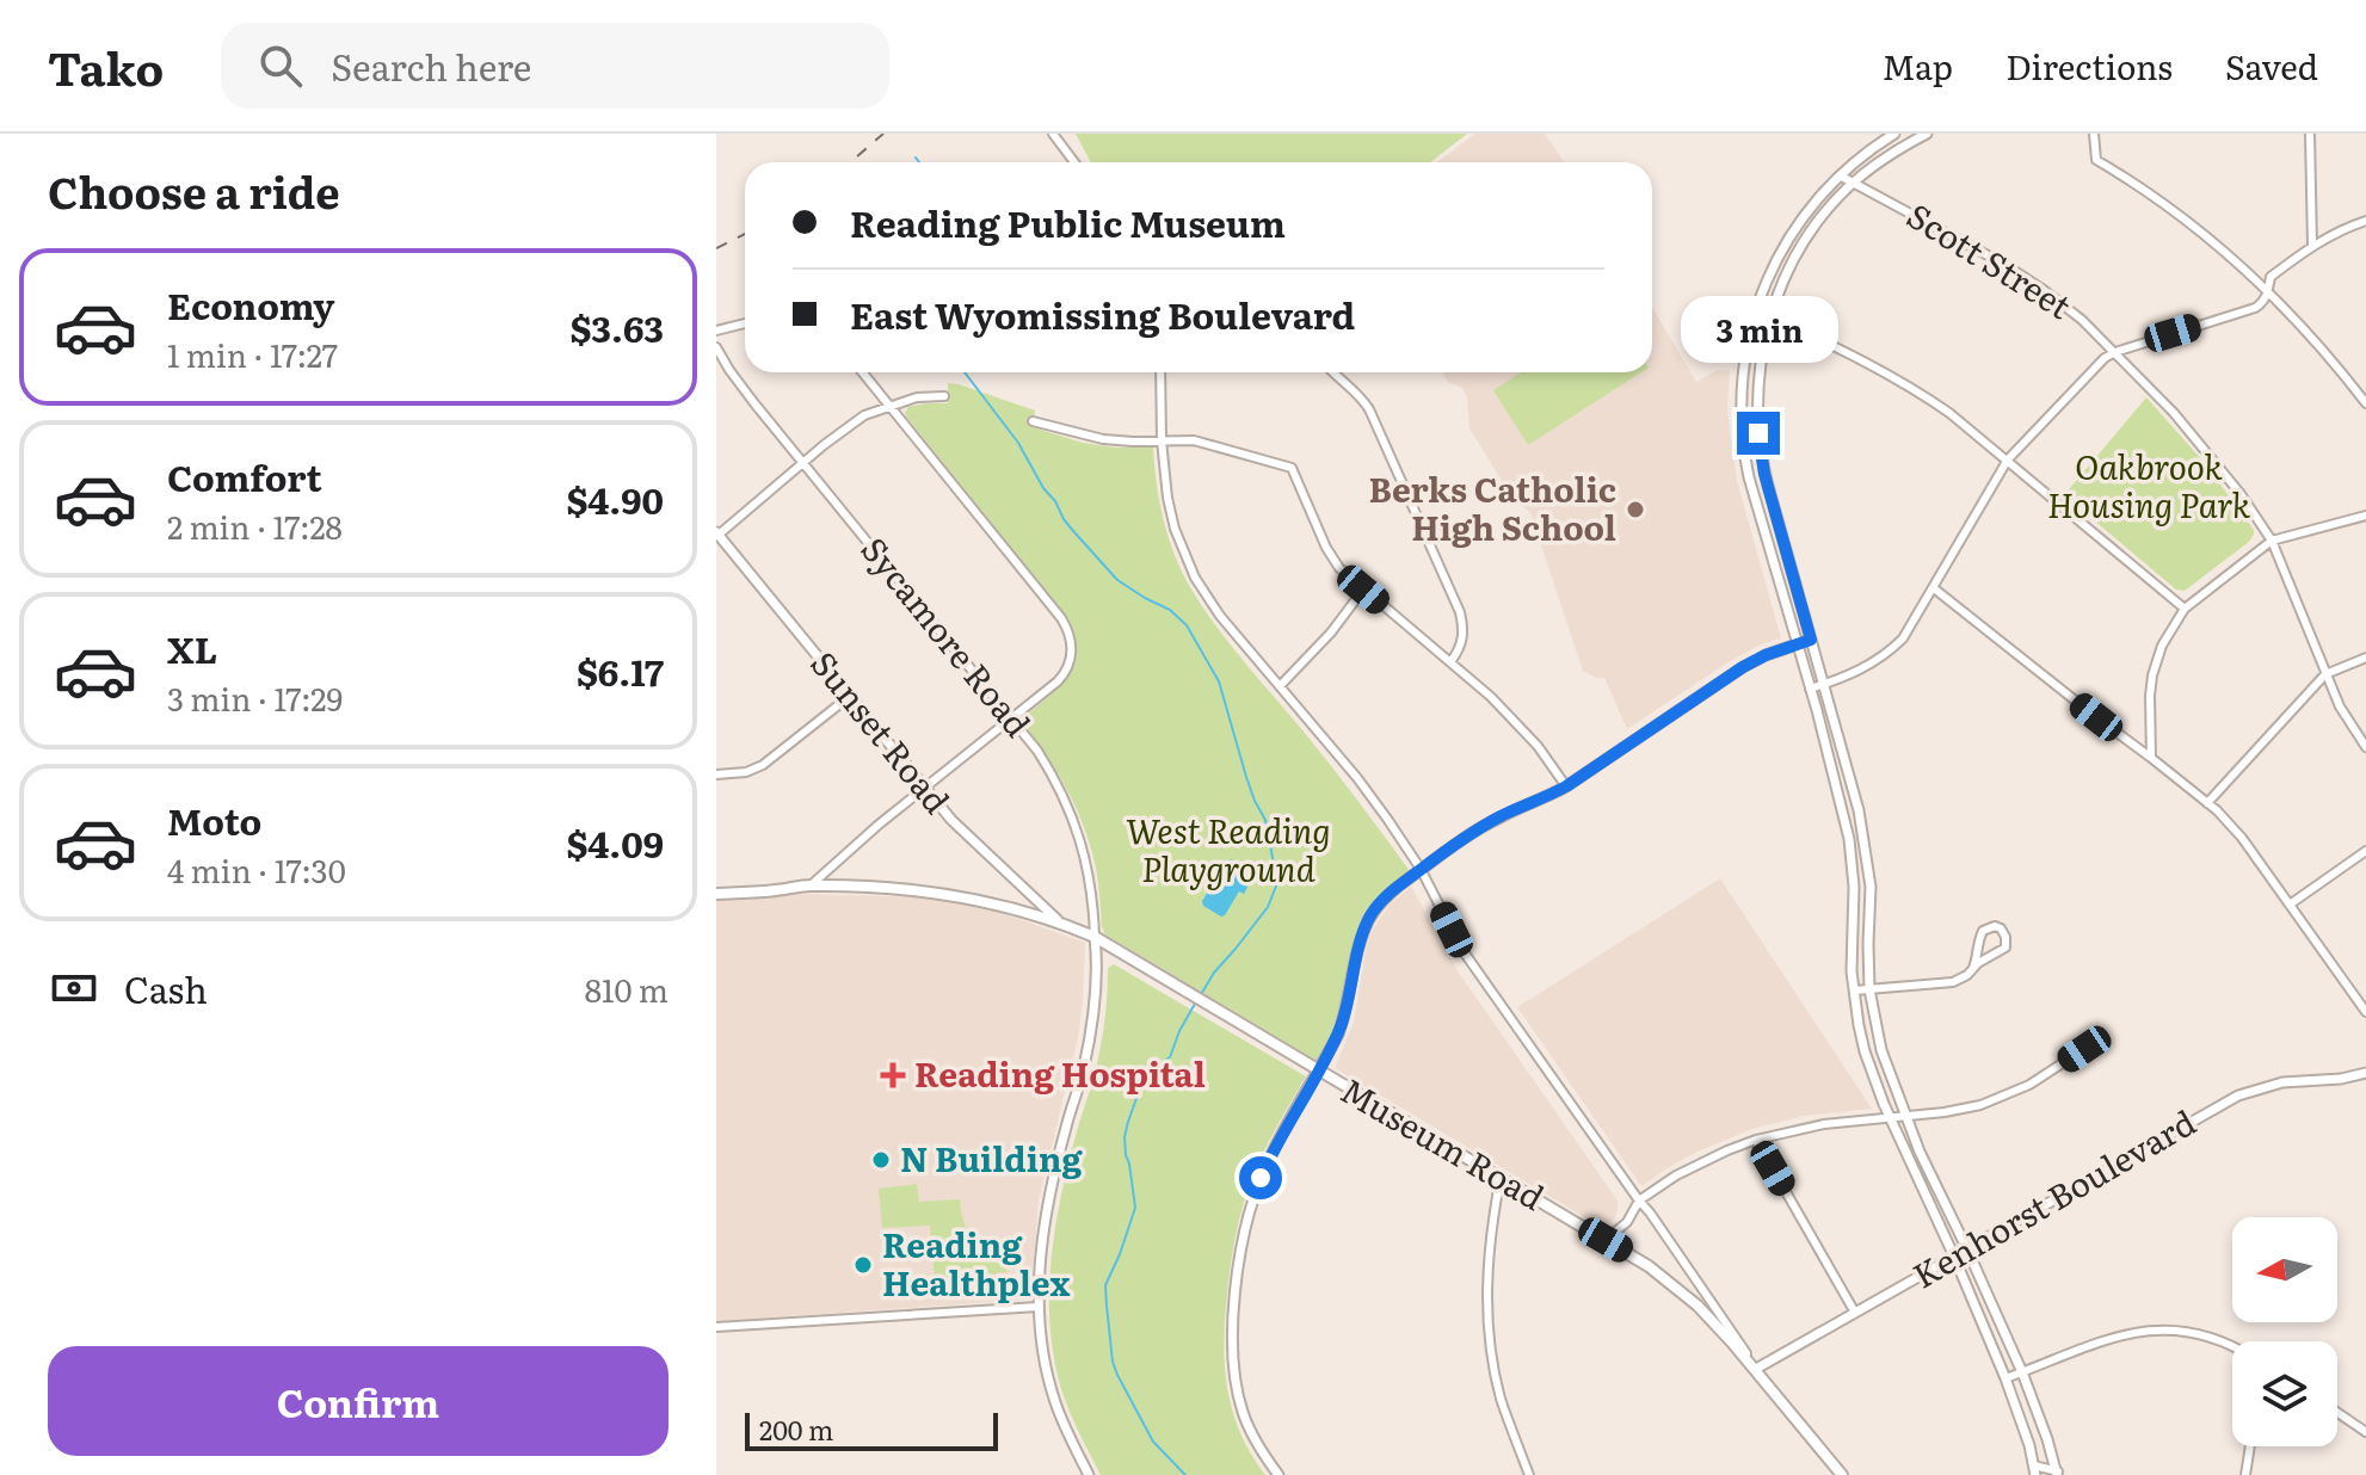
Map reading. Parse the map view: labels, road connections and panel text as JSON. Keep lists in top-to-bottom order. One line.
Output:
{"streets":{"main road":["Museum Road"],"street":["Scott Street","Sycamore Road","Sunset Road","Kenhorst Boulevard"]},"crossings":[["Sycamore Road","Museum Road"],["Sunset Road","Museum Road"],["Museum Road","Kenhorst Boulevard"]],"parks":["Oakbrook Housing Park","West Reading Playground"],"places":{"other":["Berks Catholic High School","N Building","Reading Healthplex"],"health":["Reading Hospital"]},"scale_bar":"200 m","north":"left","page":{"header":"Tako","search":"Search here","nav":["Map","Directions","Saved"],"heading":"Choose a ride","banner":["Reading Public Museum","East Wyomissing Boulevard"],"list":[{"name":"Economy","note":"1 min · 17:27","value":"$3.63"},{"name":"Comfort","note":"2 min · 17:28","value":"$4.90"},{"name":"XL","note":"3 min · 17:29","value":"$6.17"},{"name":"Moto","note":"4 min · 17:30","value":"$4.09"}],"bubble":"3 min","pay":["Cash","810 m"],"buttons":"Confirm","scale":"200 m"}}
